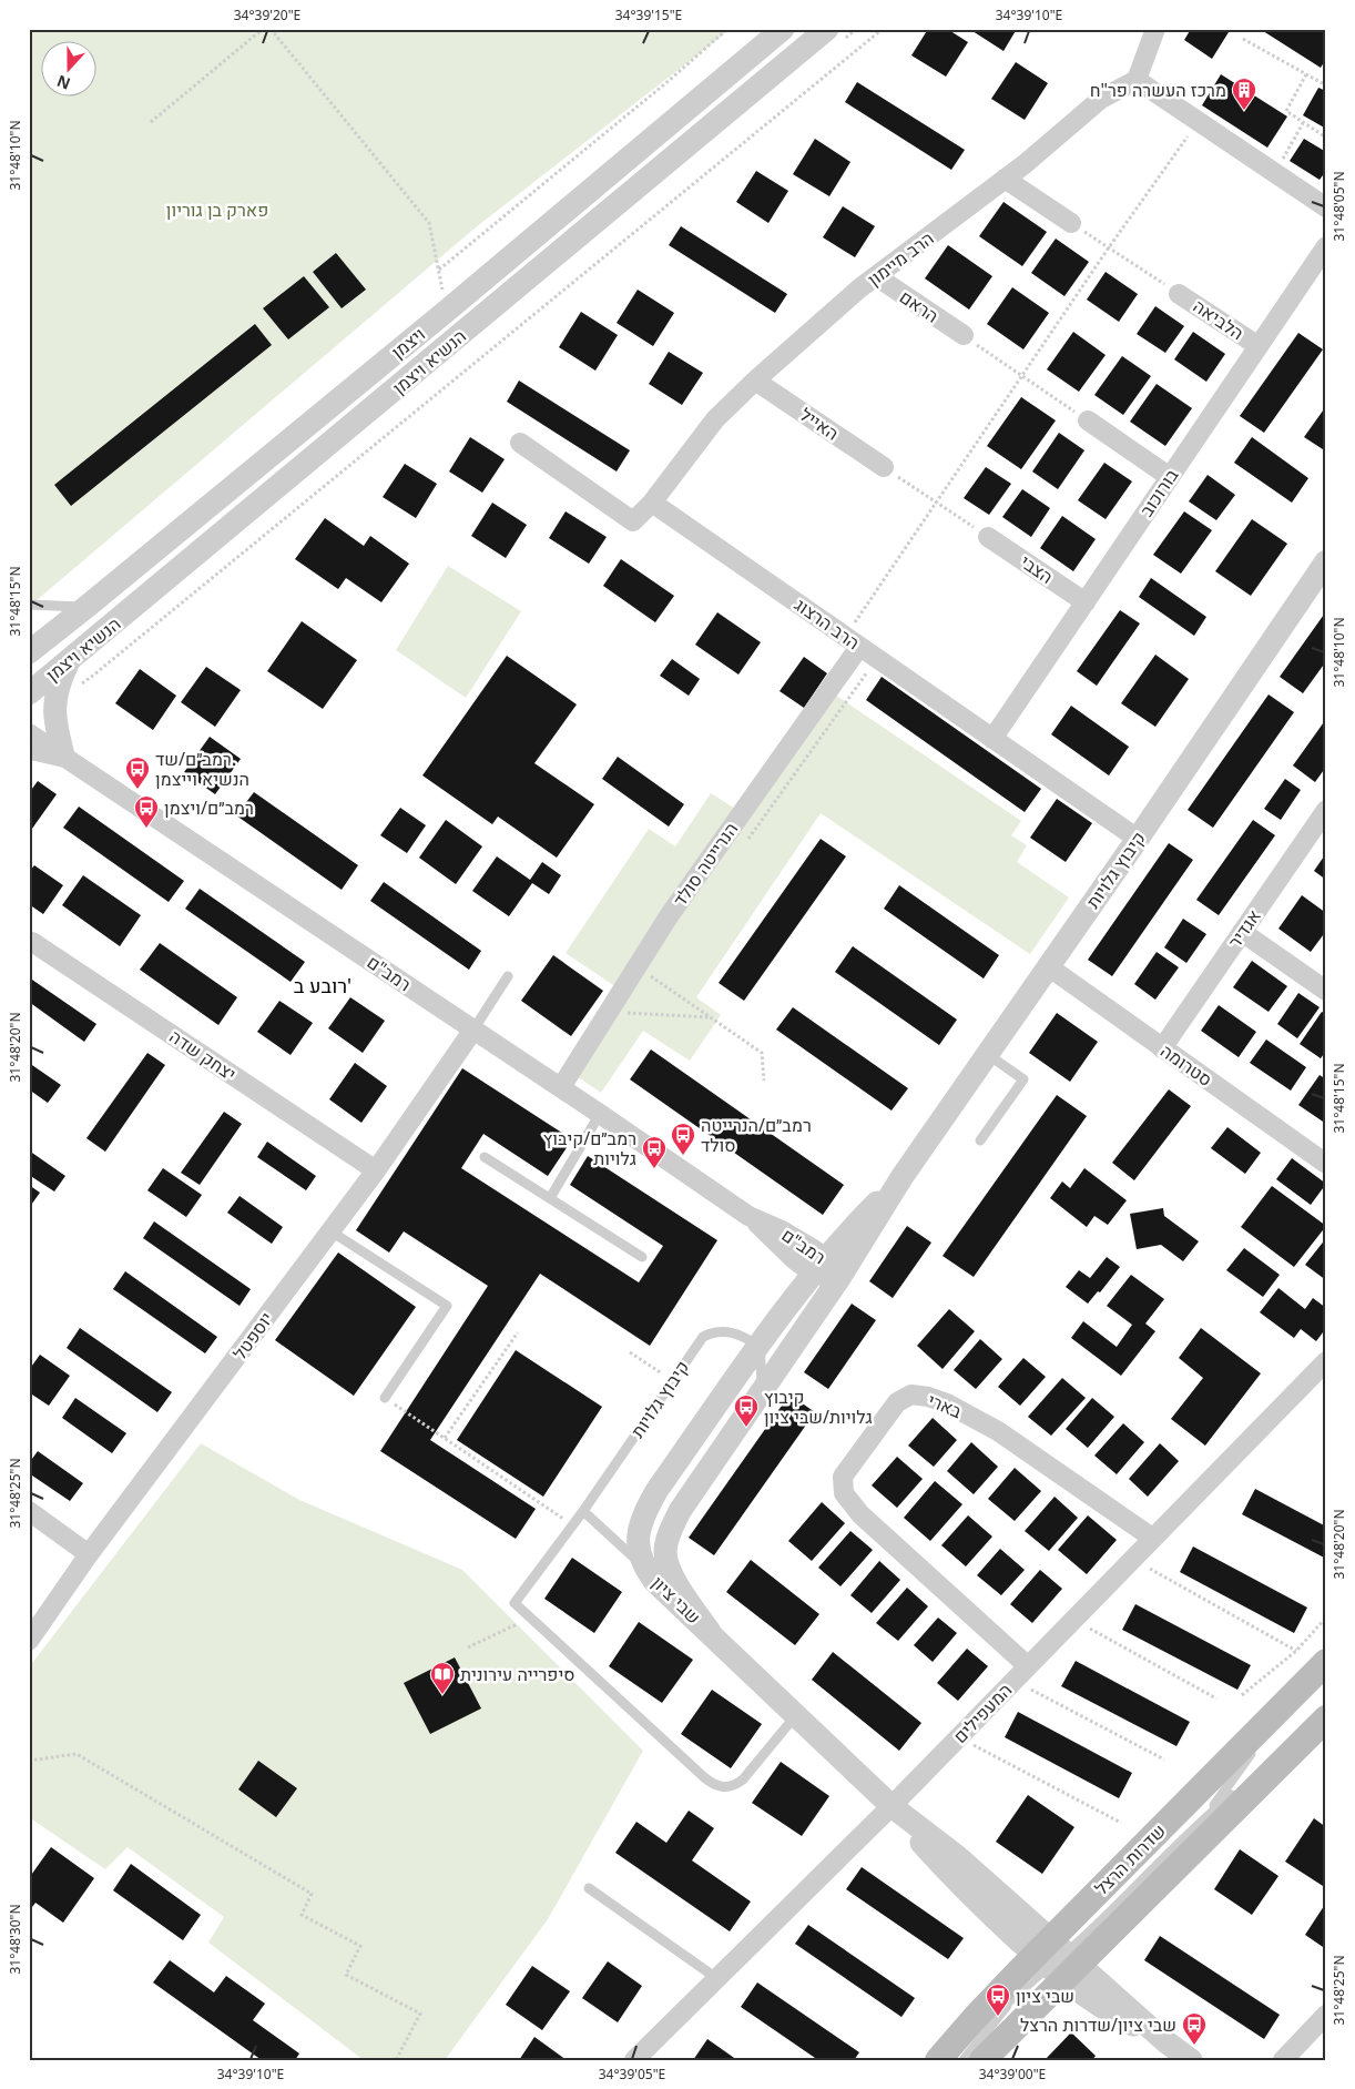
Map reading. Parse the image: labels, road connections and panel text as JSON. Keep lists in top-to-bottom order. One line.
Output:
{"streets":{"main road":["שדרות הרצל"],"street":["הרב מיימון","הראם","הלביאה","ויצמן","הנשיא ויצמן","האייל","בורוכוב","הצבי","הרב הרצוג","הנרייטה סולד","קיבוץ גלויות","אגדיר","רמב\"ם","יצחק שדה","סטרומה","יוספטל","בארי","שבי ציון","המעפילים"]},"crossings":[["הרב מיימון","הראם"],["הרב מיימון","האייל"],["הרב מיימון","הרב הרצוג"],["הלביאה","בורוכוב"],["בורוכוב","הצבי"],["בורוכוב","הרב הרצוג"],["הרב הרצוג","הנרייטה סולד"],["הרב הרצוג","קיבוץ גלויות"],["הנרייטה סולד","רמב\"ם"],["קיבוץ גלויות","רמב\"ם"],["קיבוץ גלויות","סטרומה"],["קיבוץ גלויות","שבי ציון"],["אגדיר","סטרומה"],["רמב\"ם","יוספטל"],["יצחק שדה","יוספטל"],["בארי","המעפילים"],["שבי ציון","המעפילים"],["שבי ציון","שדרות הרצל"]],"districts":["רובע ב'"],"parks":["פארק בן גוריון"],"places":{"building":["מרכז העשרה פר\"ח"],"bus stop":["רמב״ם/שד. הנשיא וייצמן","רמב״ם/ויצמן","רמב״ם/הנרייטה סולד","רמב״ם/קיבוץ גלויות","קיבוץ גלויות/שבי ציון","שבי ציון","שבי ציון/שדרות הרצל"],"library":["סיפרייה עירונית"]},"north":"bottom","coordinates":["34°39'20\"E","34°39'15\"E","34°39'10\"E","31°48'10\"N","31°48'05\"N","31°48'15\"N","31°48'20\"N","31°48'25\"N","31°48'30\"N","34°39'05\"E","34°39'00\"E"]}
